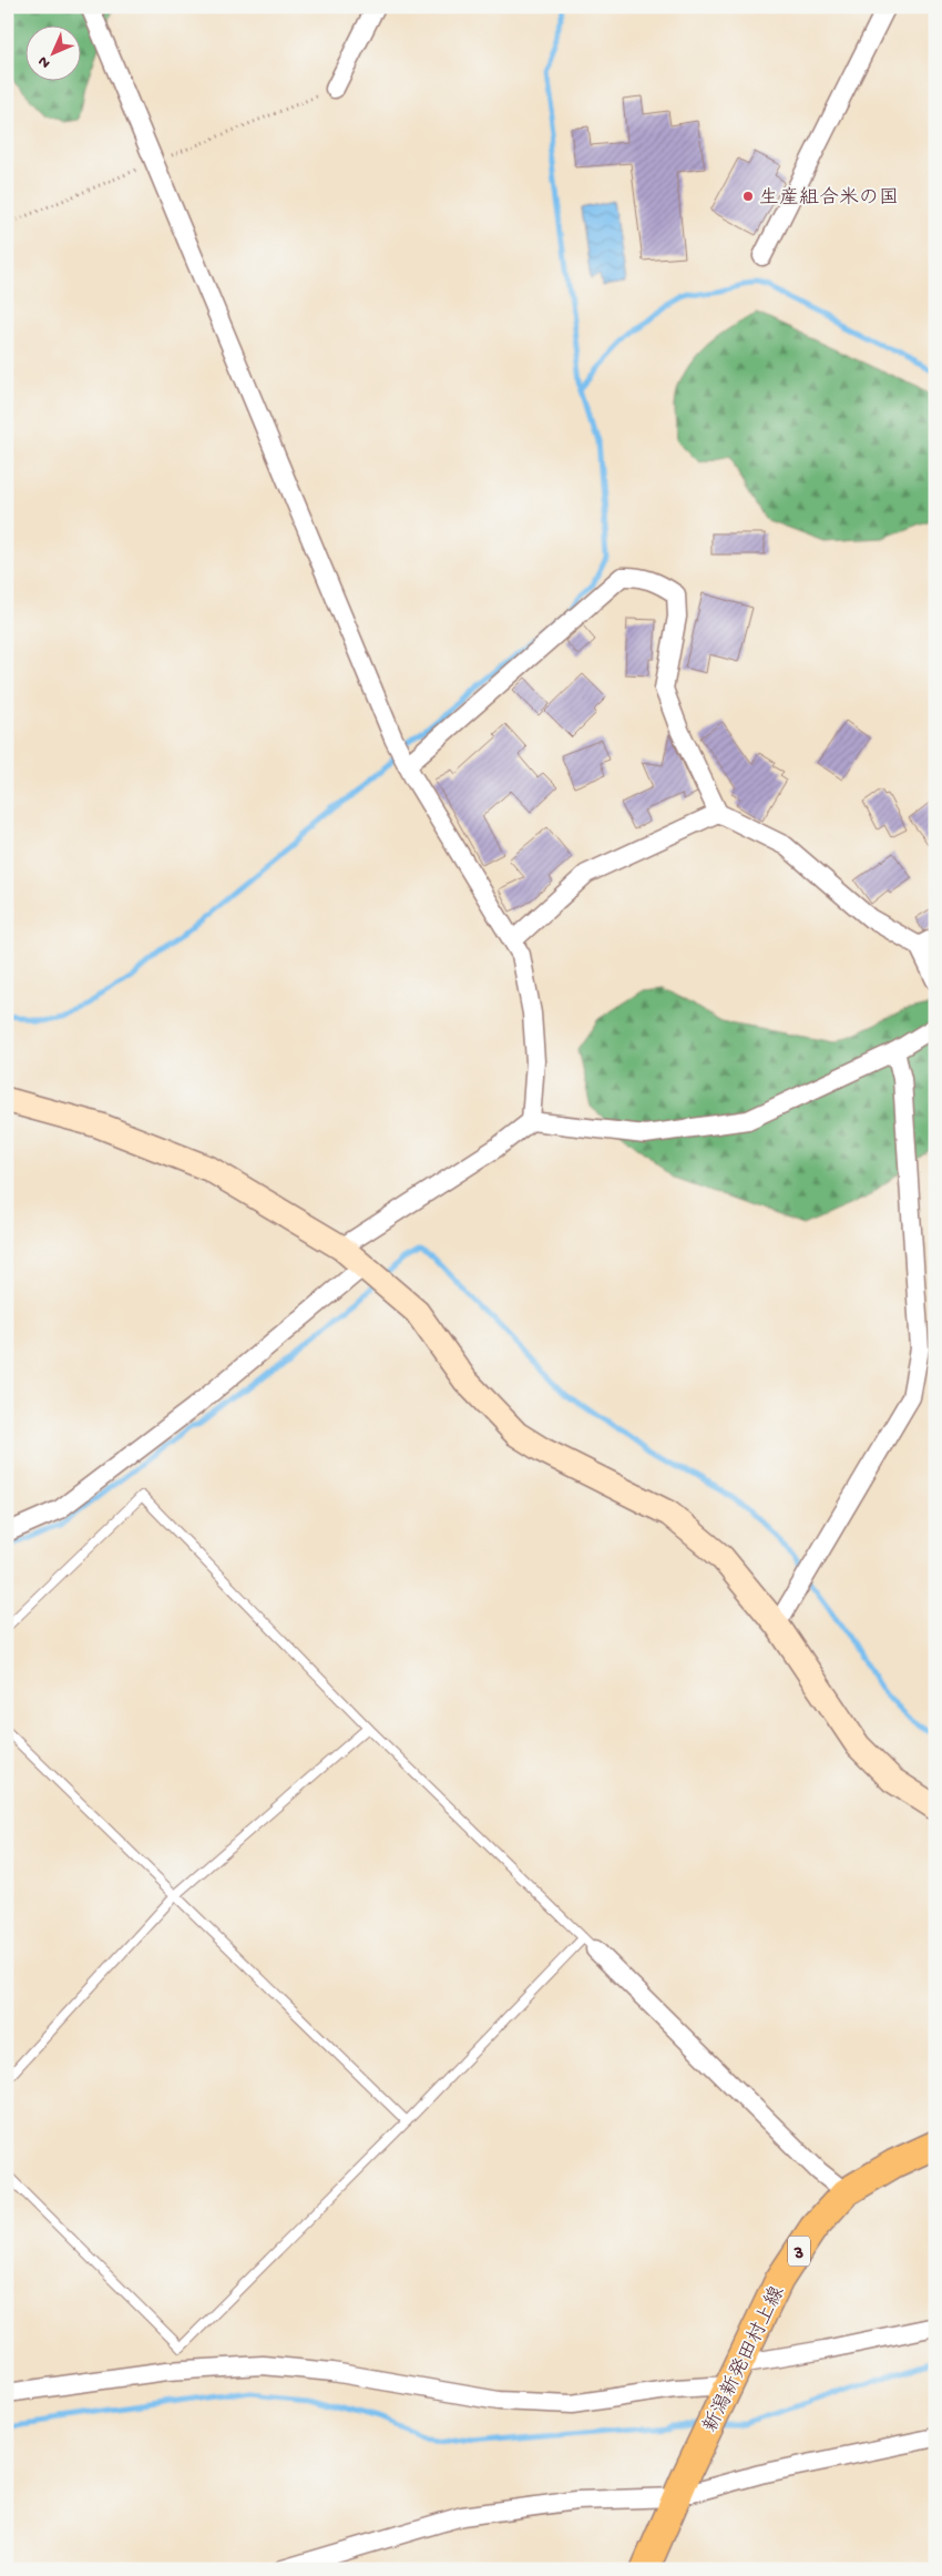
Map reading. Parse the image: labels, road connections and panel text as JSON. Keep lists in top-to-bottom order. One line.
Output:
{"streets":{"main road":["3","新潟新発田村上線"]},"places":["生産組合米の国"],"north":"bottom left"}
